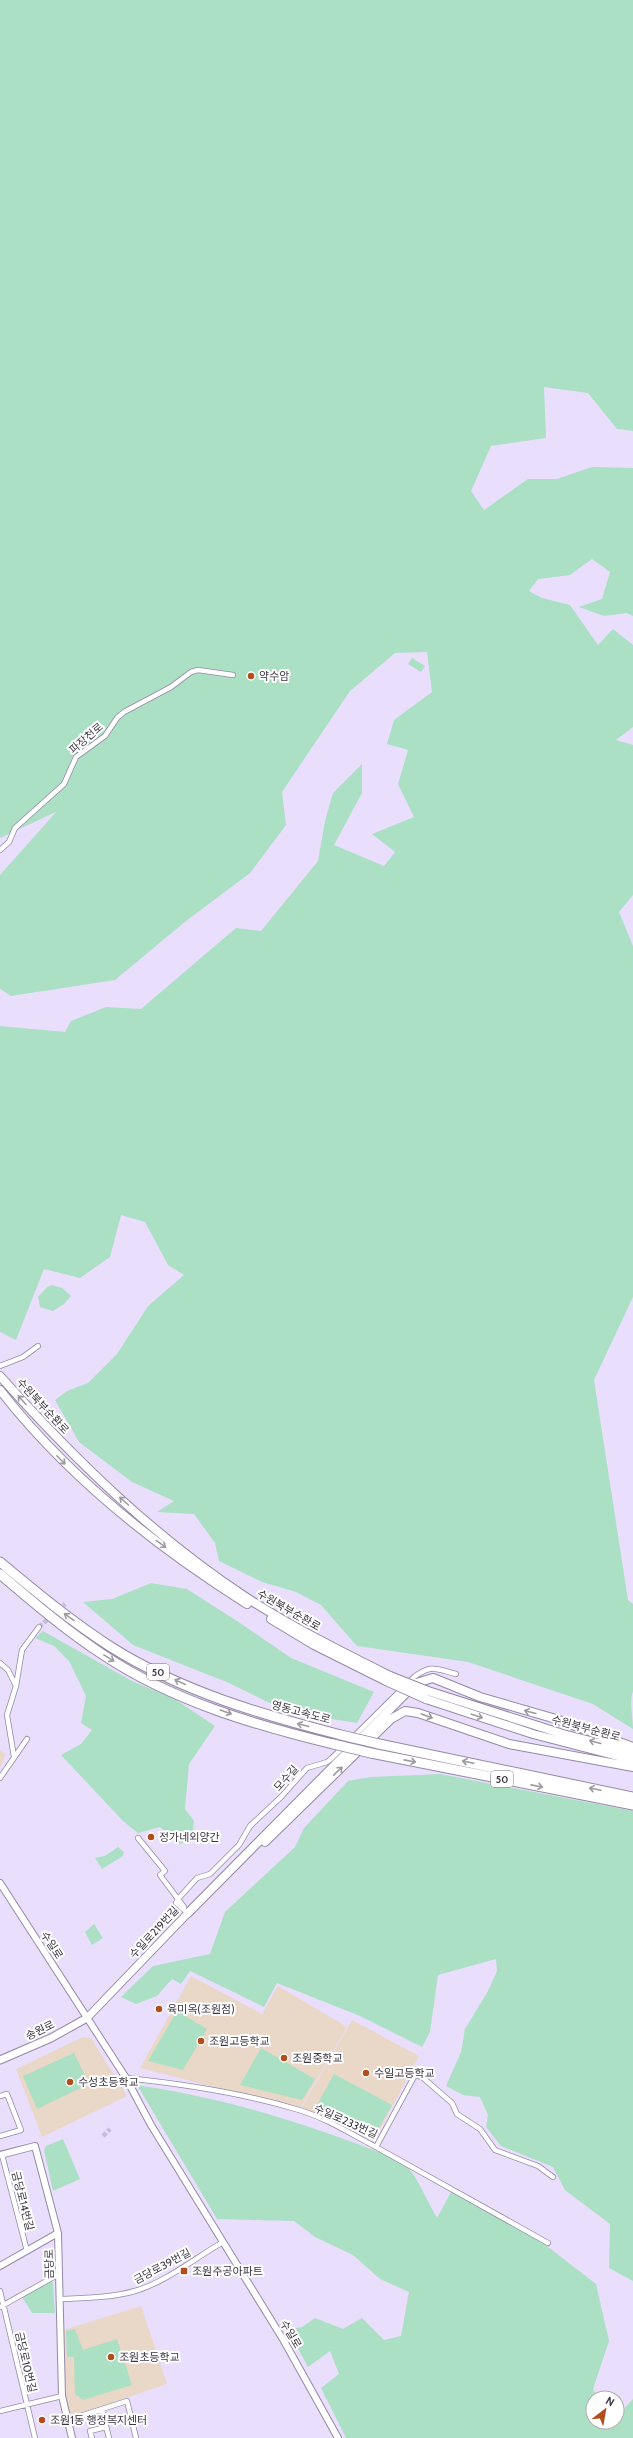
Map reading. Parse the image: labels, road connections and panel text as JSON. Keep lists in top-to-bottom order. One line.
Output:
{"streets":{"highway":["수원북부순환로","50","영동고속도로"],"main road":["수일로219번길","송원로"],"street":["파장천로","모수길","수일로","수일로233번길","금당로14번길","금당로","금당로39번길","금당로10번길"]},"crossings":[["모수길","수일로219번길"],["수일로219번길","수일로"],["수일로219번길","송원로"],["수일로","송원로"],["수일로","수일로233번길"],["수일로","금당로39번길"],["금당로14번길","금당로"],["금당로","금당로39번길"]],"places":{"other":["약수암","정가네외양간","육미옥(조원점)","조원고등학교","조원중학교","수일고등학교","수성초등학교","조원초등학교","조원1동 행정복지센터"],"transit":["조원주공아파트"]},"north":"top right"}
